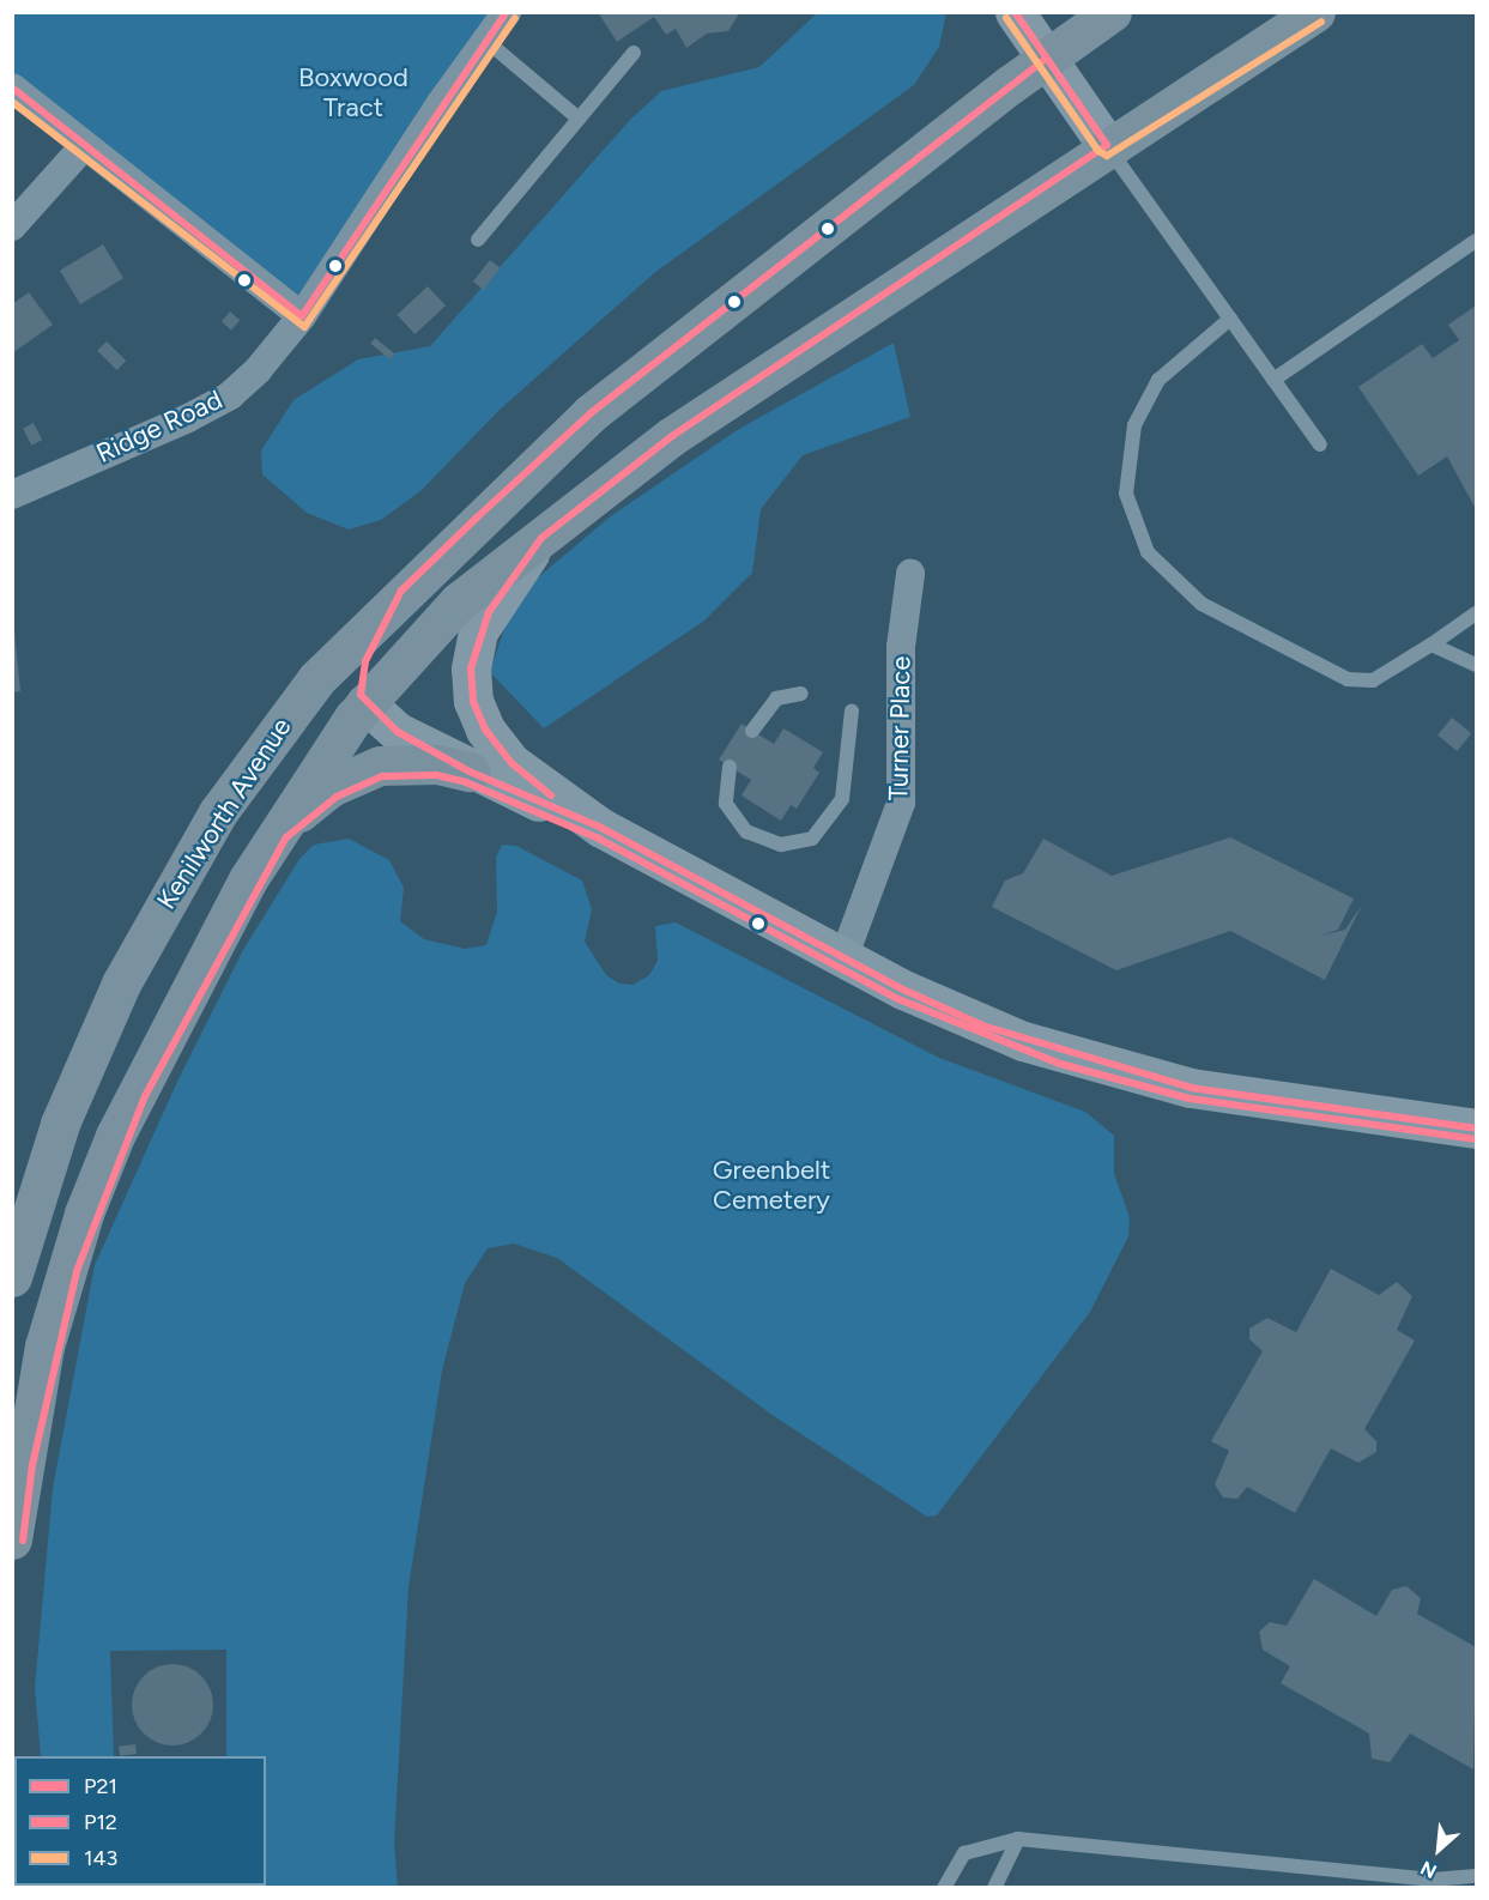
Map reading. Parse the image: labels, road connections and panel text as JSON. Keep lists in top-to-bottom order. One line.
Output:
{"streets":{"main road":["Kenilworth Avenue"],"street":["Ridge Road","Turner Place"]},"parks":["Boxwood Tract","Greenbelt Cemetery"],"lines":["transit line P21","transit line 143","transit line P12"],"legend":["P21","P12","143"],"north":"bottom left"}
